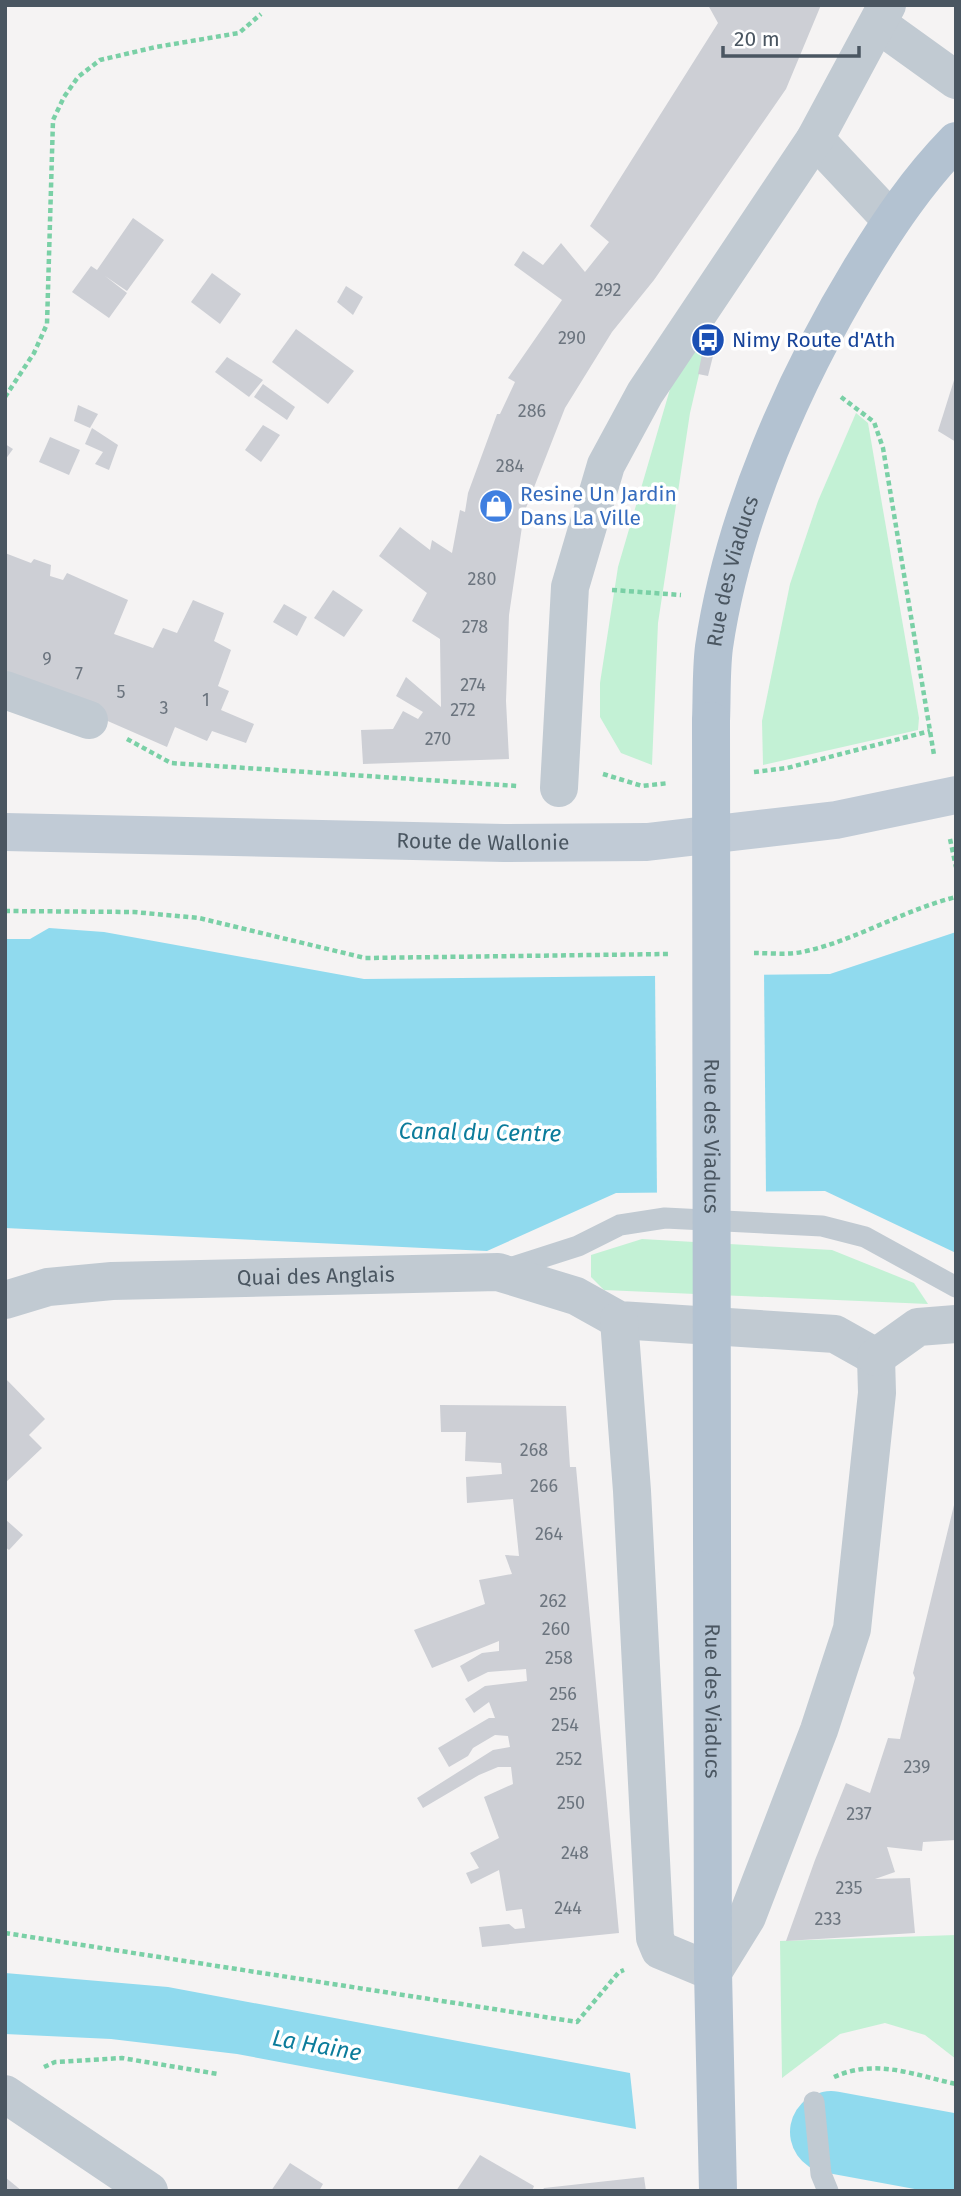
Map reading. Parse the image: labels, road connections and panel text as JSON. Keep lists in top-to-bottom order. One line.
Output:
{"streets":{"main road":["Rue des Viaducs","Route de Wallonie"],"street":["Quai des Anglais"]},"water":["Canal du Centre","La Haine"],"places":{"bus stop":["Nimy Route d'Ath"],"shop":["Resine Un Jardin Dans La Ville"]},"house_numbers":["292","290","286","284","280","278","9","7","274","5","1","3","272","270","268","266","264","262","260","258","256","254","252","239","250","237","248","235","244","233"],"scale_bar":"20 m"}
